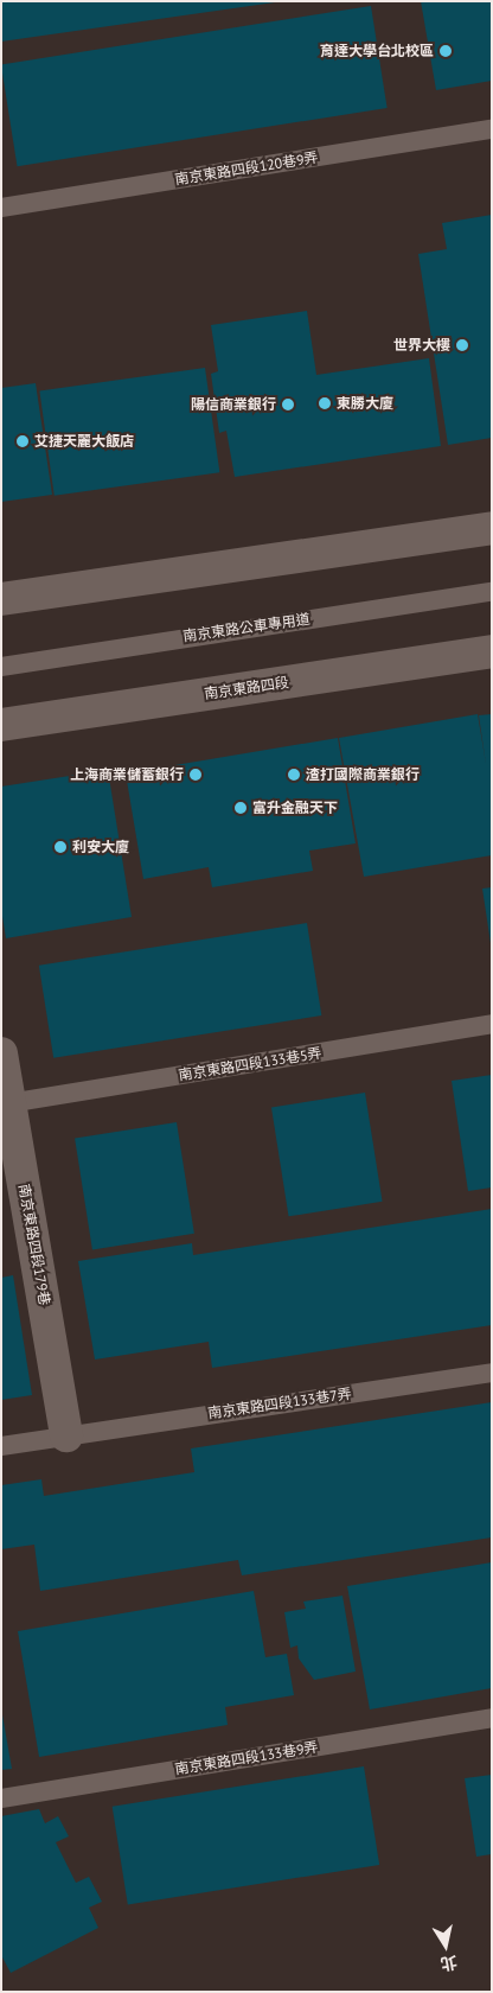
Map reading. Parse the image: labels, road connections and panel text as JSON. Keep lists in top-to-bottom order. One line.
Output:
{"streets":{"main road":["南京東路四段","南京東路四段179巷"],"lane":["南京東路四段120巷9弄","南京東路公車專用道","南京東路四段133巷5弄","南京東路四段133巷7弄","南京東路四段133巷9弄"]},"crossings":[["南京東路四段133巷5弄","南京東路四段179巷"],["南京東路四段179巷","南京東路四段133巷7弄"]],"places":["育達大學台北校區","世界大樓","東勝大廈","陽信商業銀行","艾捷天麗大飯店","上海商業儲蓄銀行","渣打國際商業銀行","富升金融天下","利安大廈"],"north":"bottom"}
